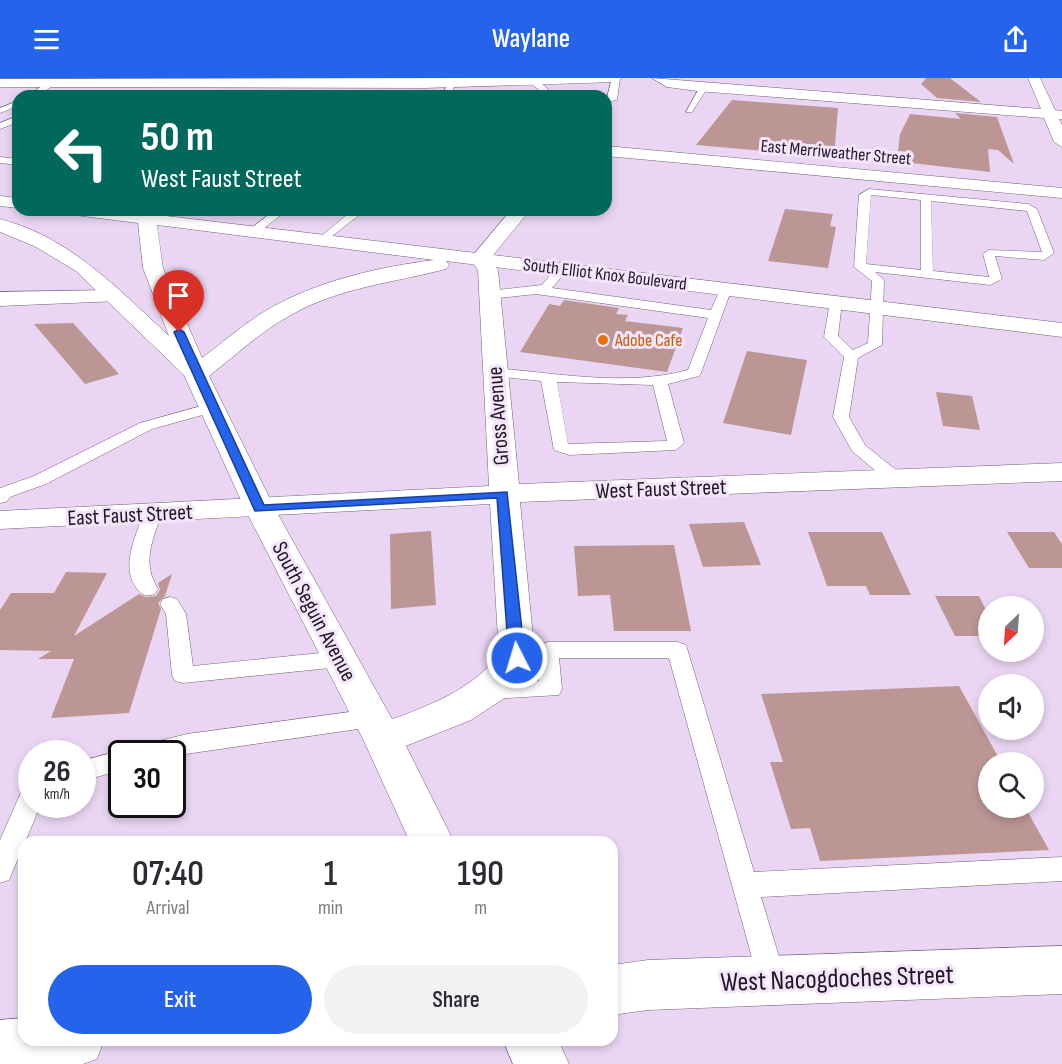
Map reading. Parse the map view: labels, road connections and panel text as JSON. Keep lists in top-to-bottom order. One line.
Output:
{"streets":{"main road":["East Merriweather Street","South Elliot Knox Boulevard","Gross Avenue","West Faust Street","East Faust Street","South Seguin Avenue","West Nacogdoches Street"]},"crossings":[["South Elliot Knox Boulevard","Gross Avenue"],["Gross Avenue","West Faust Street"],["Gross Avenue","South Seguin Avenue"],["West Faust Street","East Faust Street"],["West Faust Street","South Seguin Avenue"],["East Faust Street","South Seguin Avenue"]],"places":["Adobe Cafe"],"north":"bottom left","page":{"header":"Waylane","turn":["50 m","West Faust Street"],"speed":"26 km/h","limit":"30","eta":["07:40","Arrival","1","min","190","m"],"buttons":["Exit","Share"]}}
